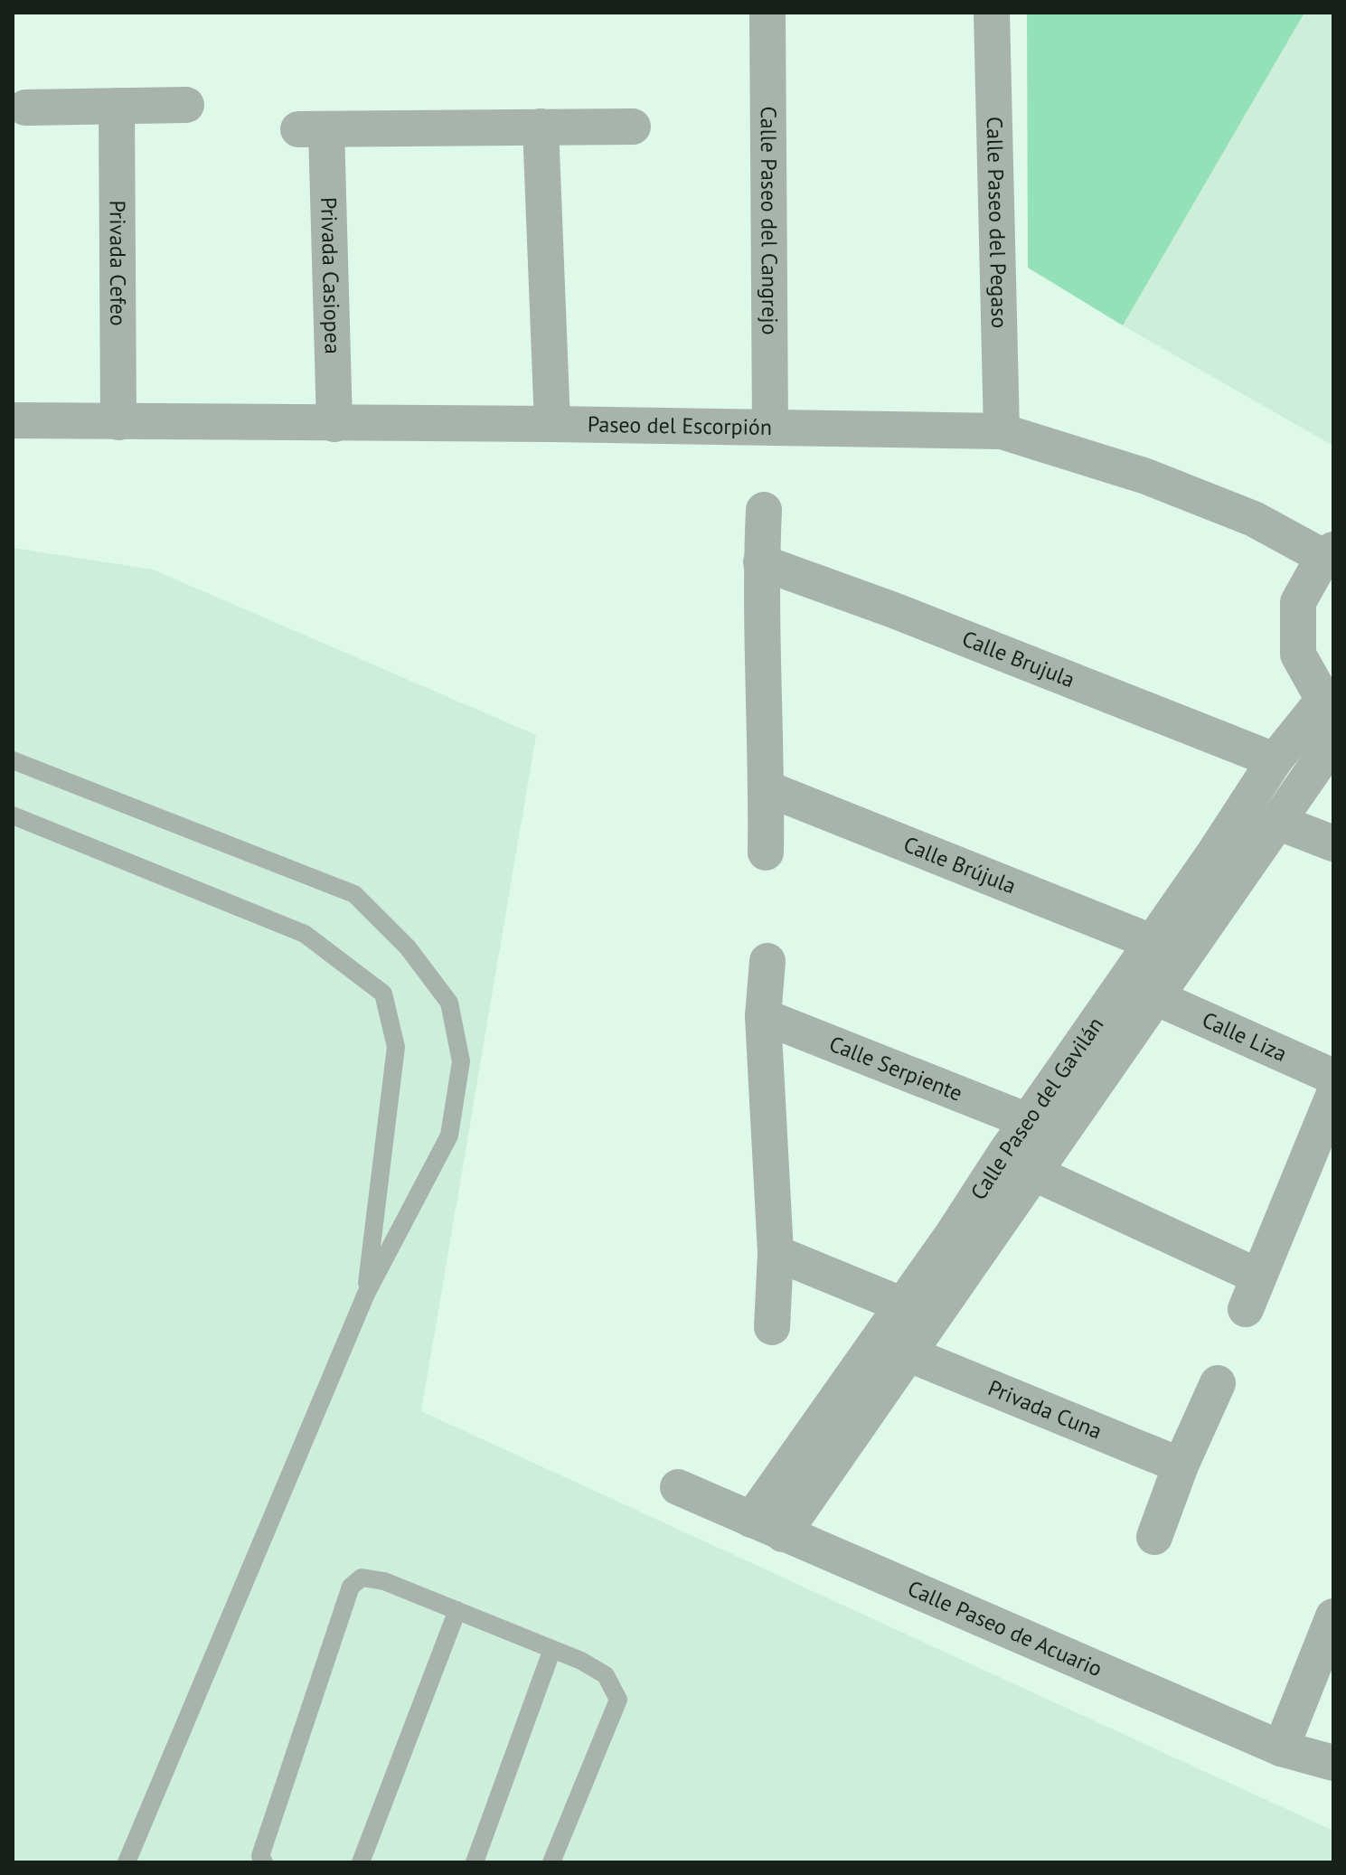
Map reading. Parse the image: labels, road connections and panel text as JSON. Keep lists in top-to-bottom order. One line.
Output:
{"streets":{"street":["Calle Paseo del Cangrejo","Calle Paseo del Pegaso","Privada Cefeo","Privada Casiopea","Paseo del Escorpión","Calle Brujula","Calle Brújula","Calle Liza","Calle Serpiente","Calle Paseo del Gavilán","Privada Cuna","Calle Paseo de Acuario"]},"crossings":[["Calle Paseo del Cangrejo","Paseo del Escorpión"],["Calle Paseo del Pegaso","Paseo del Escorpión"],["Privada Cefeo","Paseo del Escorpión"],["Privada Casiopea","Paseo del Escorpión"],["Paseo del Escorpión","Calle Paseo del Gavilán"],["Calle Brujula","Calle Paseo del Gavilán"],["Calle Brújula","Calle Paseo del Gavilán"],["Calle Liza","Calle Paseo del Gavilán"],["Calle Serpiente","Calle Paseo del Gavilán"],["Calle Paseo del Gavilán","Privada Cuna"],["Calle Paseo del Gavilán","Calle Paseo de Acuario"]]}
